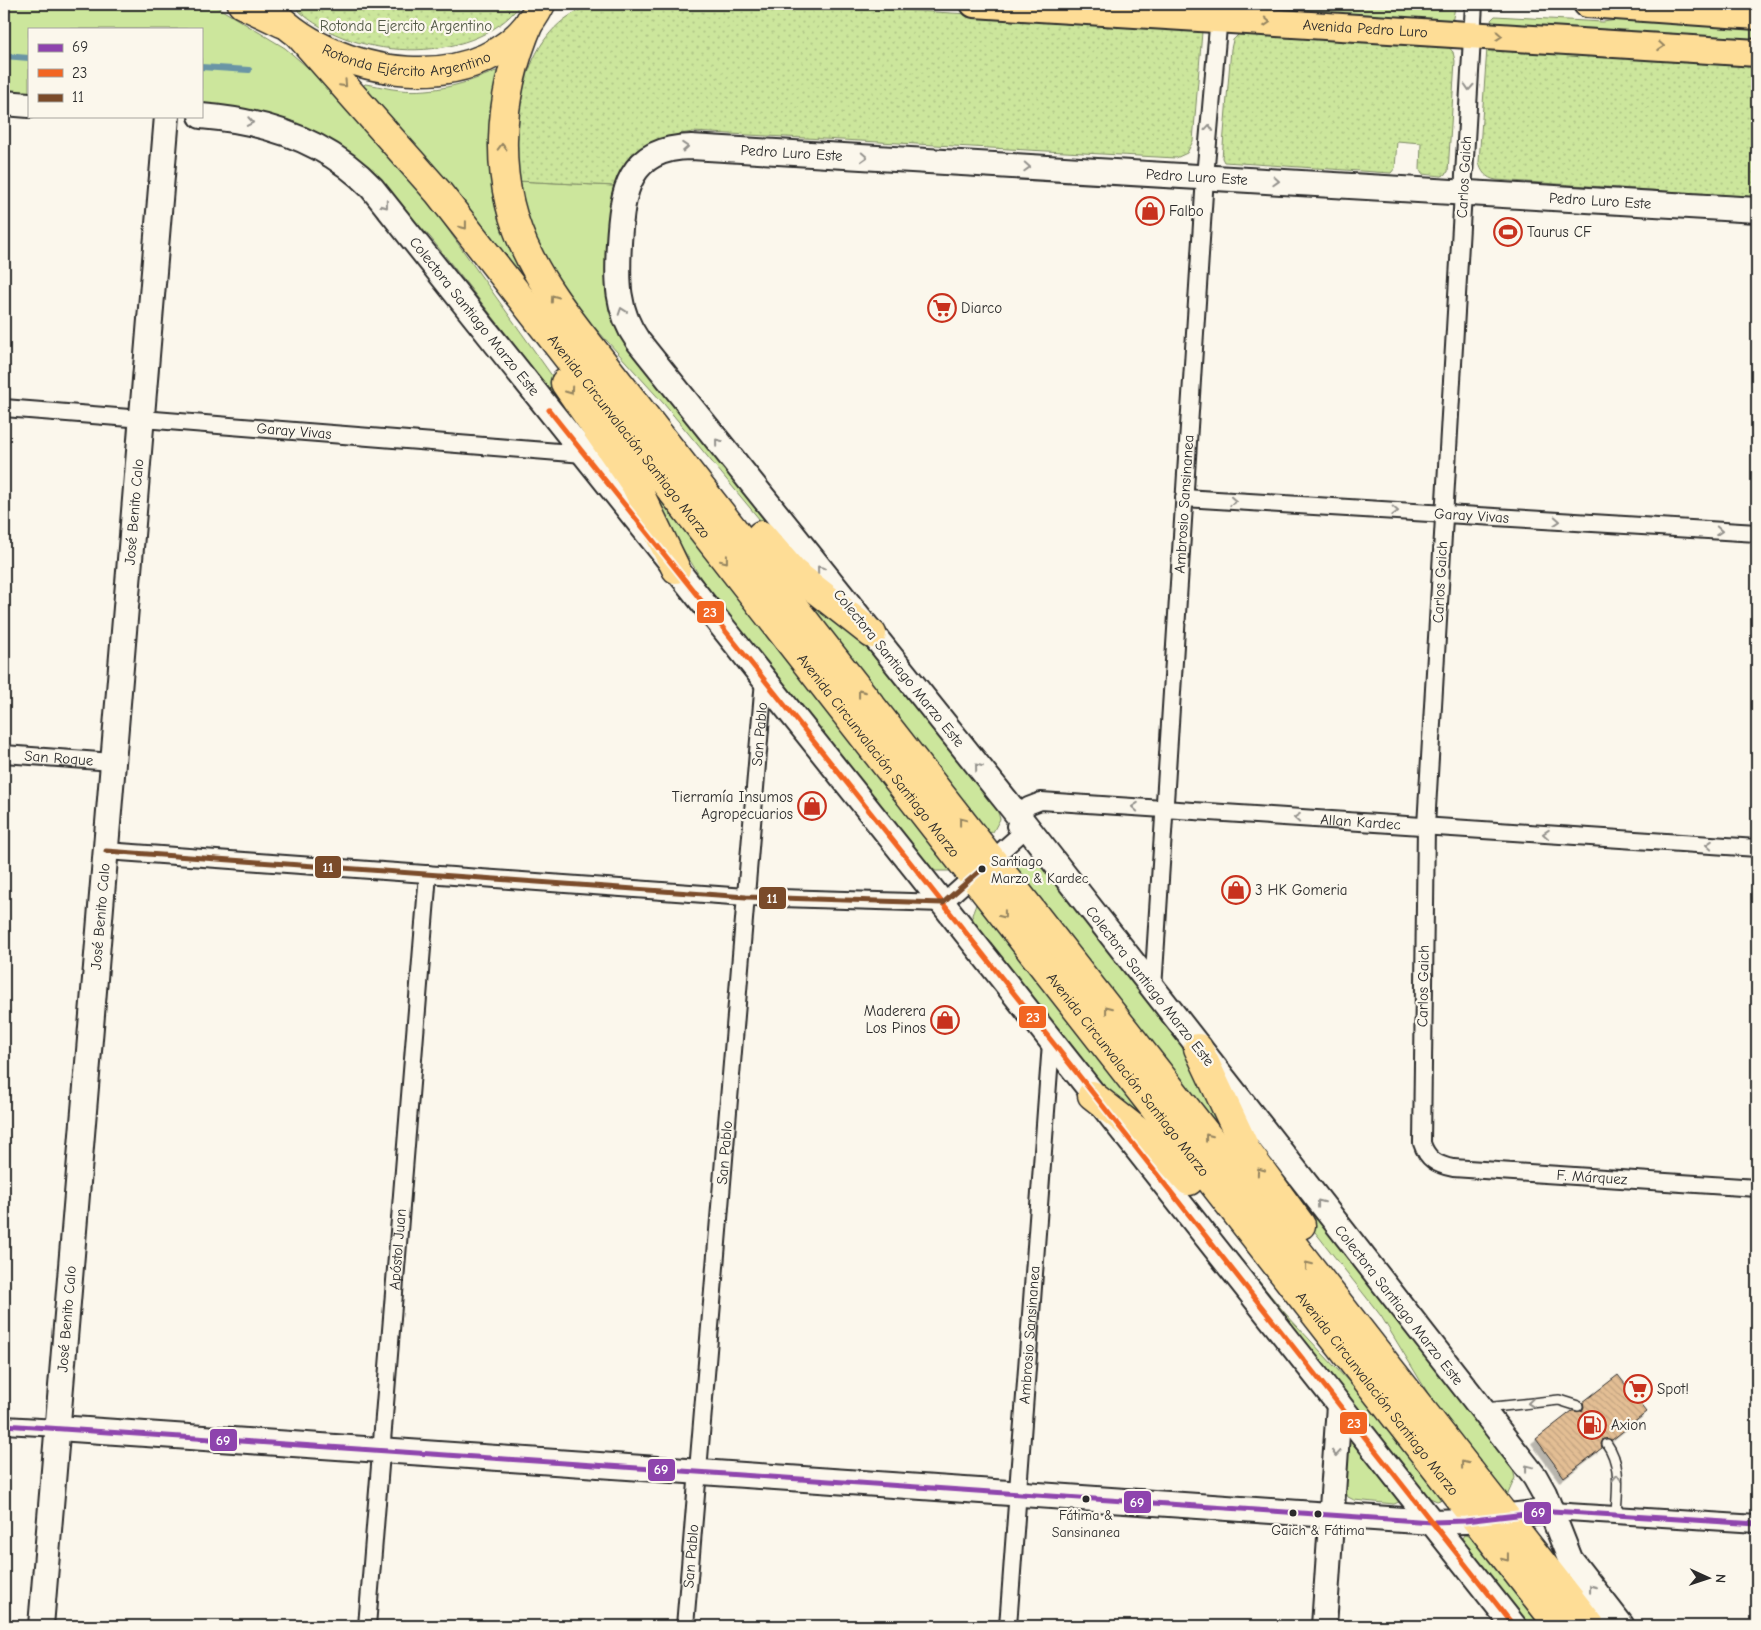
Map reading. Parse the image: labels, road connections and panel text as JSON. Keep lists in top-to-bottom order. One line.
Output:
{"streets":{"highway":["Rotonda Ejército Argentino","Avenida Circunvalación Santiago Marzo"],"main road":["Avenida Pedro Luro"],"street":["Pedro Luro Este","Carlos Gaich","Colectora Santiago Marzo Este","Garay Vivas","Ambrosio Sansinanea","José Benito Calo","San Pablo","San Roque","Allan Kardec","F. Márquez","Apóstol Juan"]},"crossings":[["Avenida Pedro Luro","Carlos Gaich"],["Avenida Pedro Luro","Ambrosio Sansinanea"],["Rotonda Ejército Argentino","Avenida Circunvalación Santiago Marzo"],["Pedro Luro Este","Carlos Gaich"],["Pedro Luro Este","Colectora Santiago Marzo Este"],["Pedro Luro Este","Ambrosio Sansinanea"],["Carlos Gaich","Garay Vivas"],["Carlos Gaich","Allan Kardec"],["Carlos Gaich","F. Márquez"],["Colectora Santiago Marzo Este","Garay Vivas"],["Colectora Santiago Marzo Este","Ambrosio Sansinanea"],["Colectora Santiago Marzo Este","San Pablo"],["Colectora Santiago Marzo Este","Allan Kardec"],["Garay Vivas","Ambrosio Sansinanea"],["Garay Vivas","José Benito Calo"],["Ambrosio Sansinanea","Allan Kardec"],["José Benito Calo","San Roque"]],"one_way":["Pedro Luro Este","Garay Vivas","Allan Kardec"],"parks":["Rotonda Ejercito Argentino"],"places":{"shop":["Falbo","Tierramía Insumos Agropecuarios","3 HK Gomeria","Maderera Los Pinos"],"sports":["Taurus CF"],"supermarket":["Diarco","Spot!"],"other":["Santiago Marzo & Kardec","Fátima & Sansinanea","Gaich & Fátima"],"fuel station":["Axion"]},"lines":["transit line 23","transit line 11","transit line 69"],"legend":["69","23","11"],"north":"right"}
